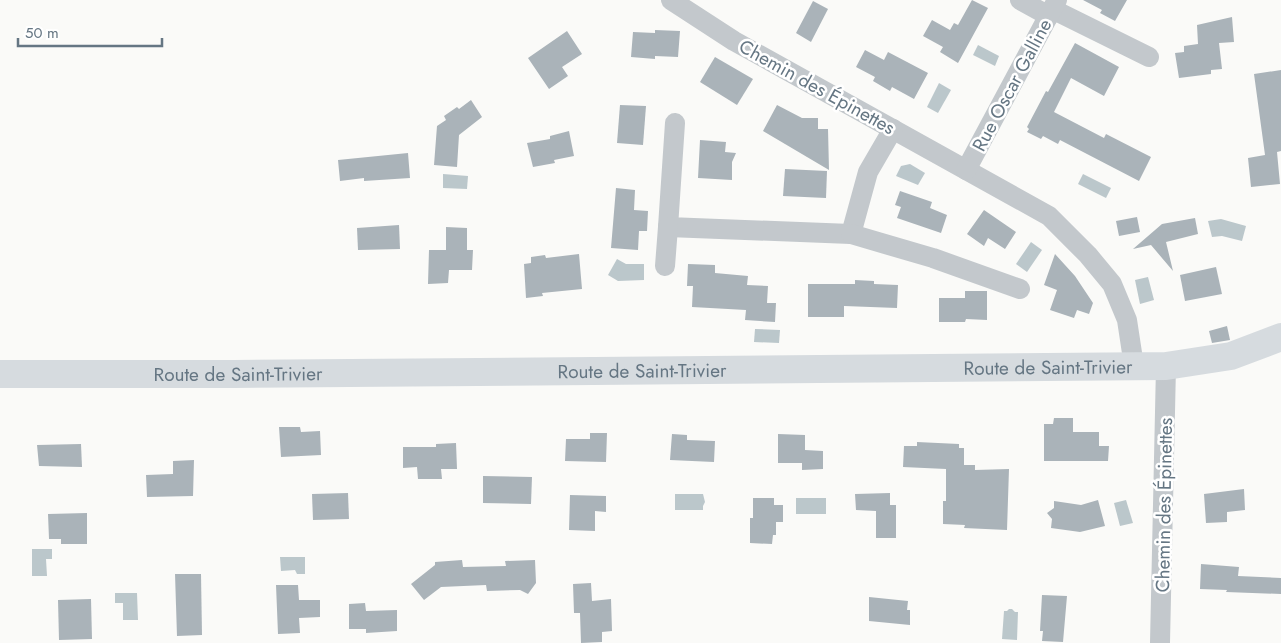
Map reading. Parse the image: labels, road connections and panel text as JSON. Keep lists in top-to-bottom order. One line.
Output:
{"streets":{"main road":["Route de Saint-Trivier"],"street":["Rue Oscar Galline","Chemin des Épinettes"]},"crossings":[["Rue Oscar Galline","Chemin des Épinettes"],["Chemin des Épinettes","Route de Saint-Trivier"]],"scale_bar":"50 m"}
